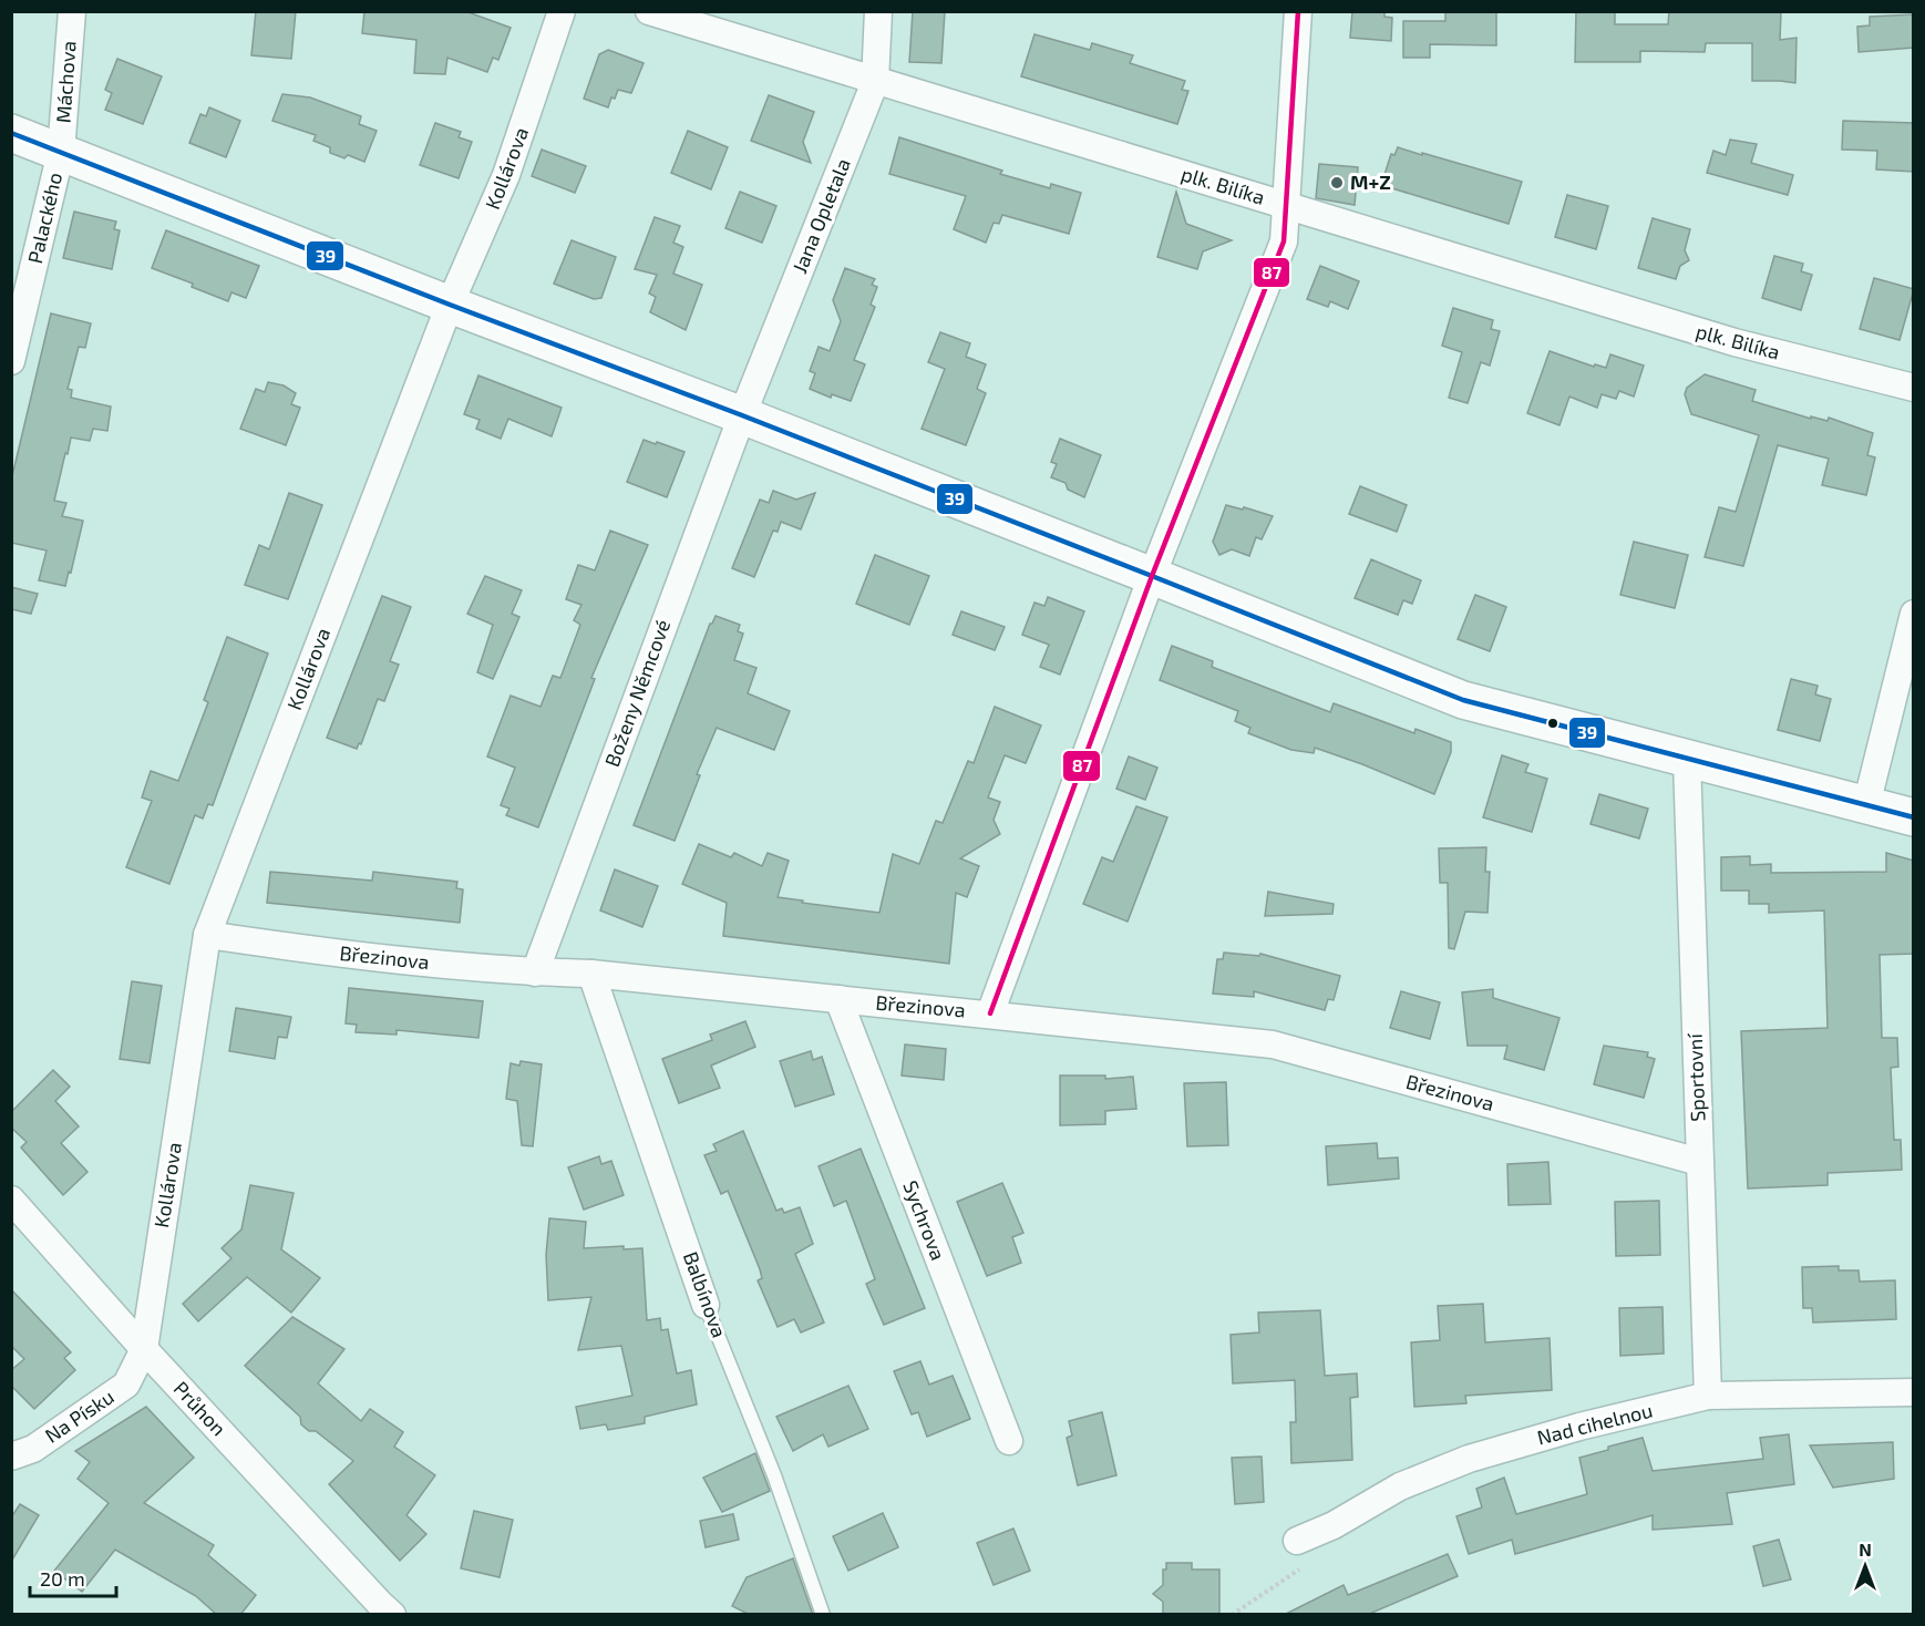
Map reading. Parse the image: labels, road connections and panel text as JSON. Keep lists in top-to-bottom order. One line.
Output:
{"streets":{"street":["Máchova","Kollárova","plk. Bilíka","Jana Opletala","Palackého","Boženy Němcové","Březinova","Sportovní","Sychrova","Balbínova","Průhon","Na Písku","Nad cihelnou"]},"crossings":[["Máchova","Palackého"],["Kollárova","Březinova"],["Kollárova","Průhon"],["Kollárova","Na Písku"],["plk. Bilíka","Jana Opletala"],["Jana Opletala","Boženy Němcové"],["Boženy Němcové","Březinova"],["Březinova","Sportovní"],["Březinova","Sychrova"],["Březinova","Balbínova"],["Sportovní","Nad cihelnou"],["Průhon","Na Písku"]],"places":["M+Z"],"lines":["transit line 87","transit line 39"],"scale_bar":"20 m","north":"top"}
